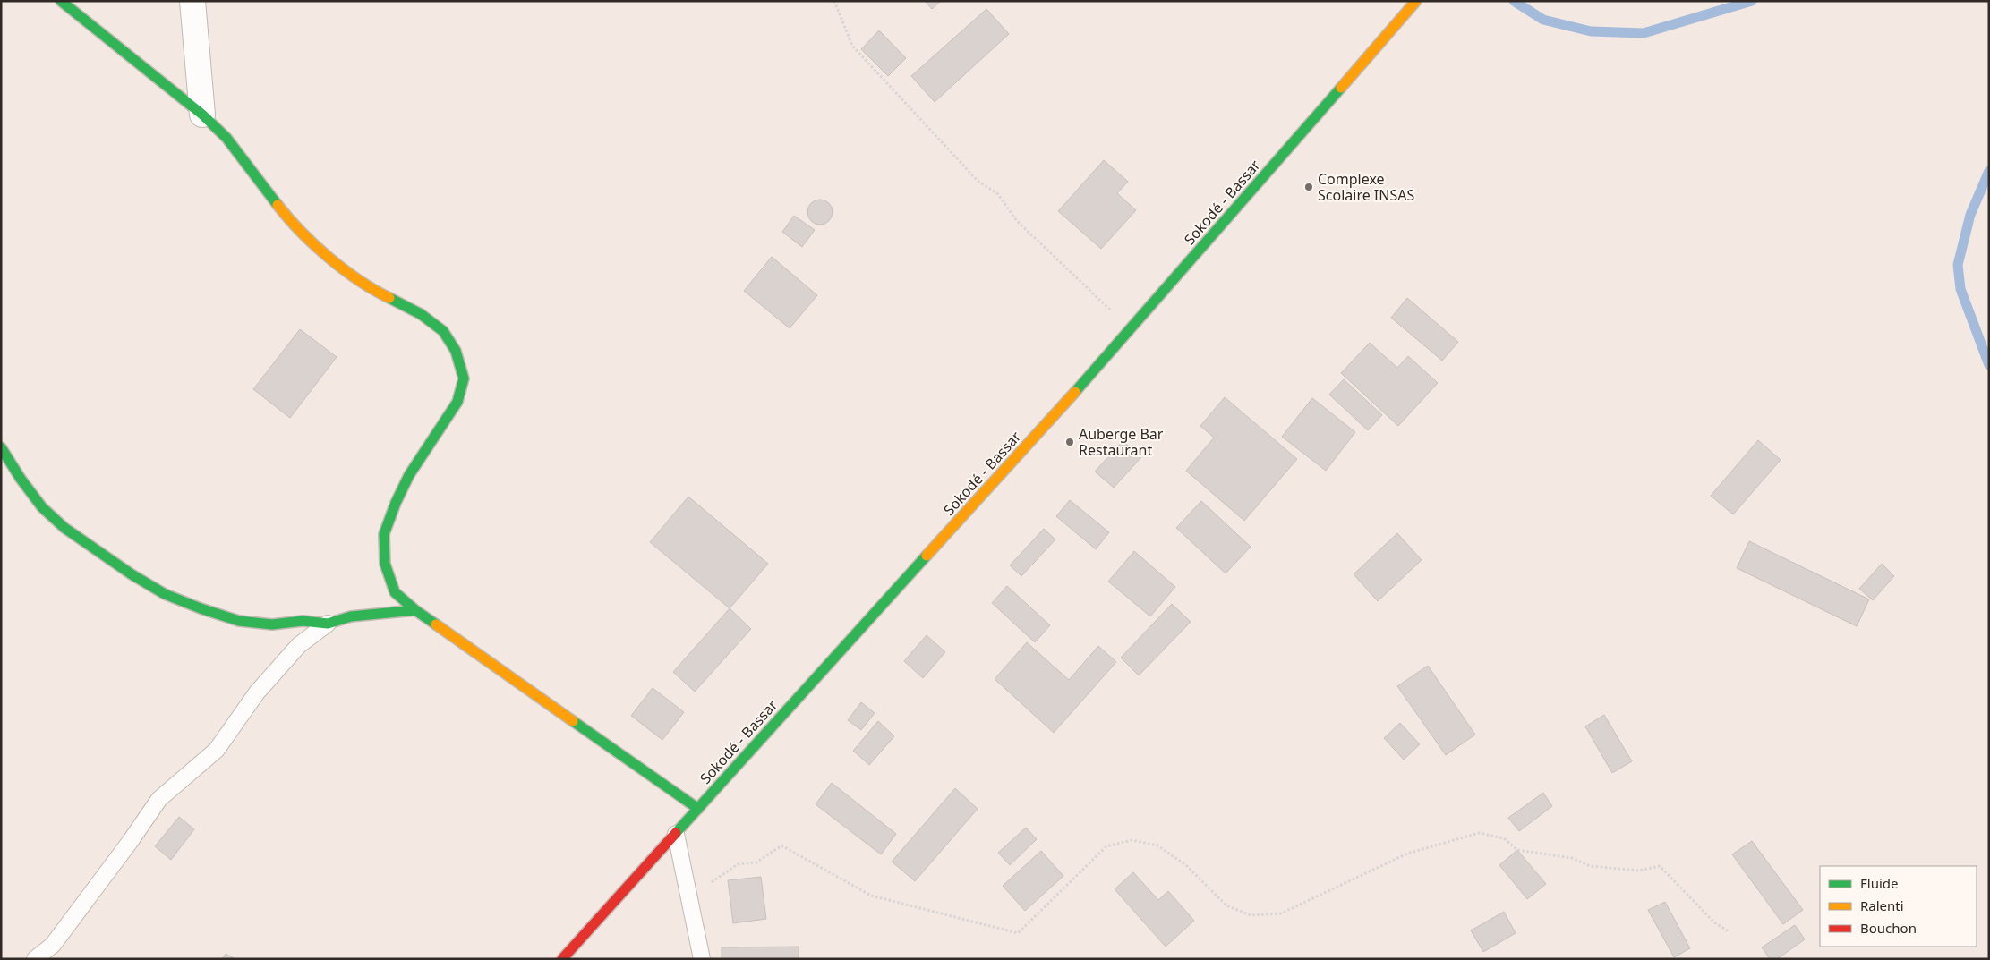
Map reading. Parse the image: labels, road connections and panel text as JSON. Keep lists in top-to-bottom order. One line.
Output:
{"streets":{"street":["Sokodé - Bassar"]},"places":["Complexe Scolaire INSAS","Auberge Bar Restaurant"],"legend":["Fluide","Ralenti","Bouchon"]}
